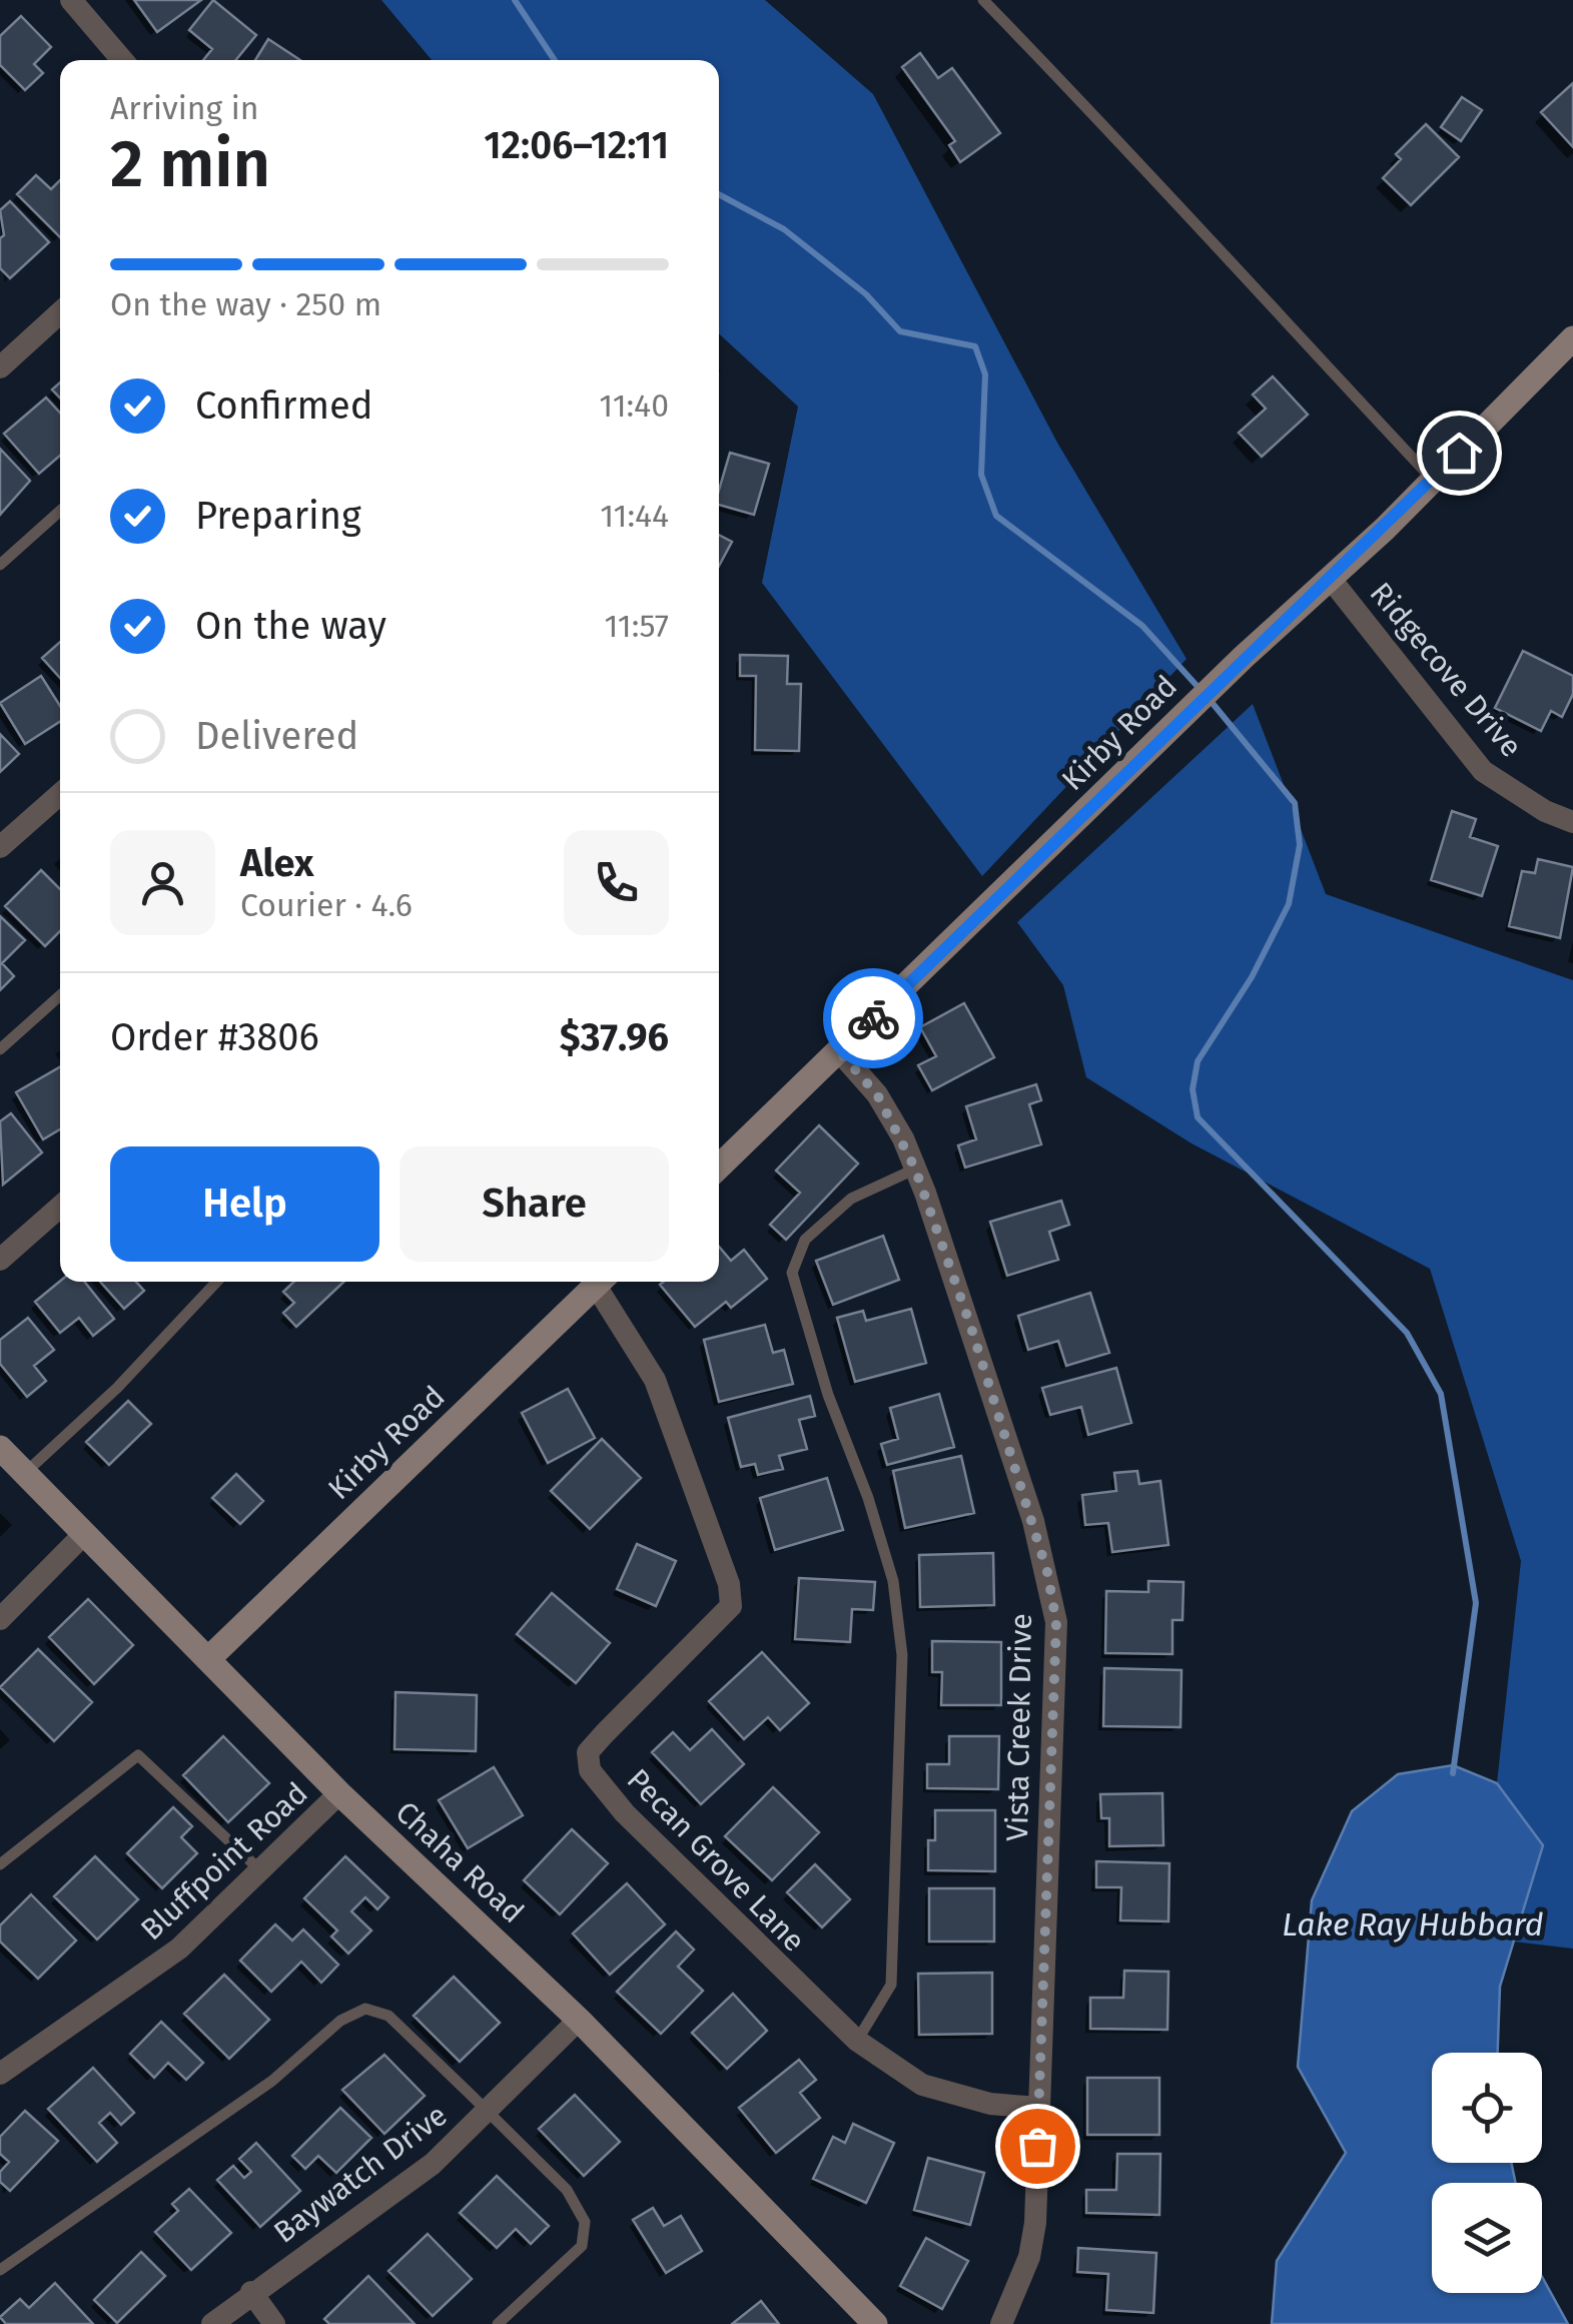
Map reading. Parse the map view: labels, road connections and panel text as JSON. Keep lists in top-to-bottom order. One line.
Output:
{"streets":{"street":["Ridgecove Drive","Kirby Road","Vista Creek Drive","Pecan Grove Lane","Bluffpoint Road","Chaha Road","Baywatch Drive"]},"crossings":[["Ridgecove Drive","Kirby Road"],["Kirby Road","Vista Creek Drive"],["Kirby Road","Chaha Road"],["Vista Creek Drive","Pecan Grove Lane"],["Bluffpoint Road","Chaha Road"],["Chaha Road","Baywatch Drive"]],"water":["Lake Ray Hubbard"],"page":{"heading":["2 min","Arriving in","12:06–12:11"],"panel":["Alex","Courier · 4.6","Order #3806","$37.96"],"bar":"On the way · 250 m","list":[["Confirmed","11:40"],["Preparing","11:44"],["On the way","11:57"],"Delivered"],"buttons":["Help","Share"]}}
